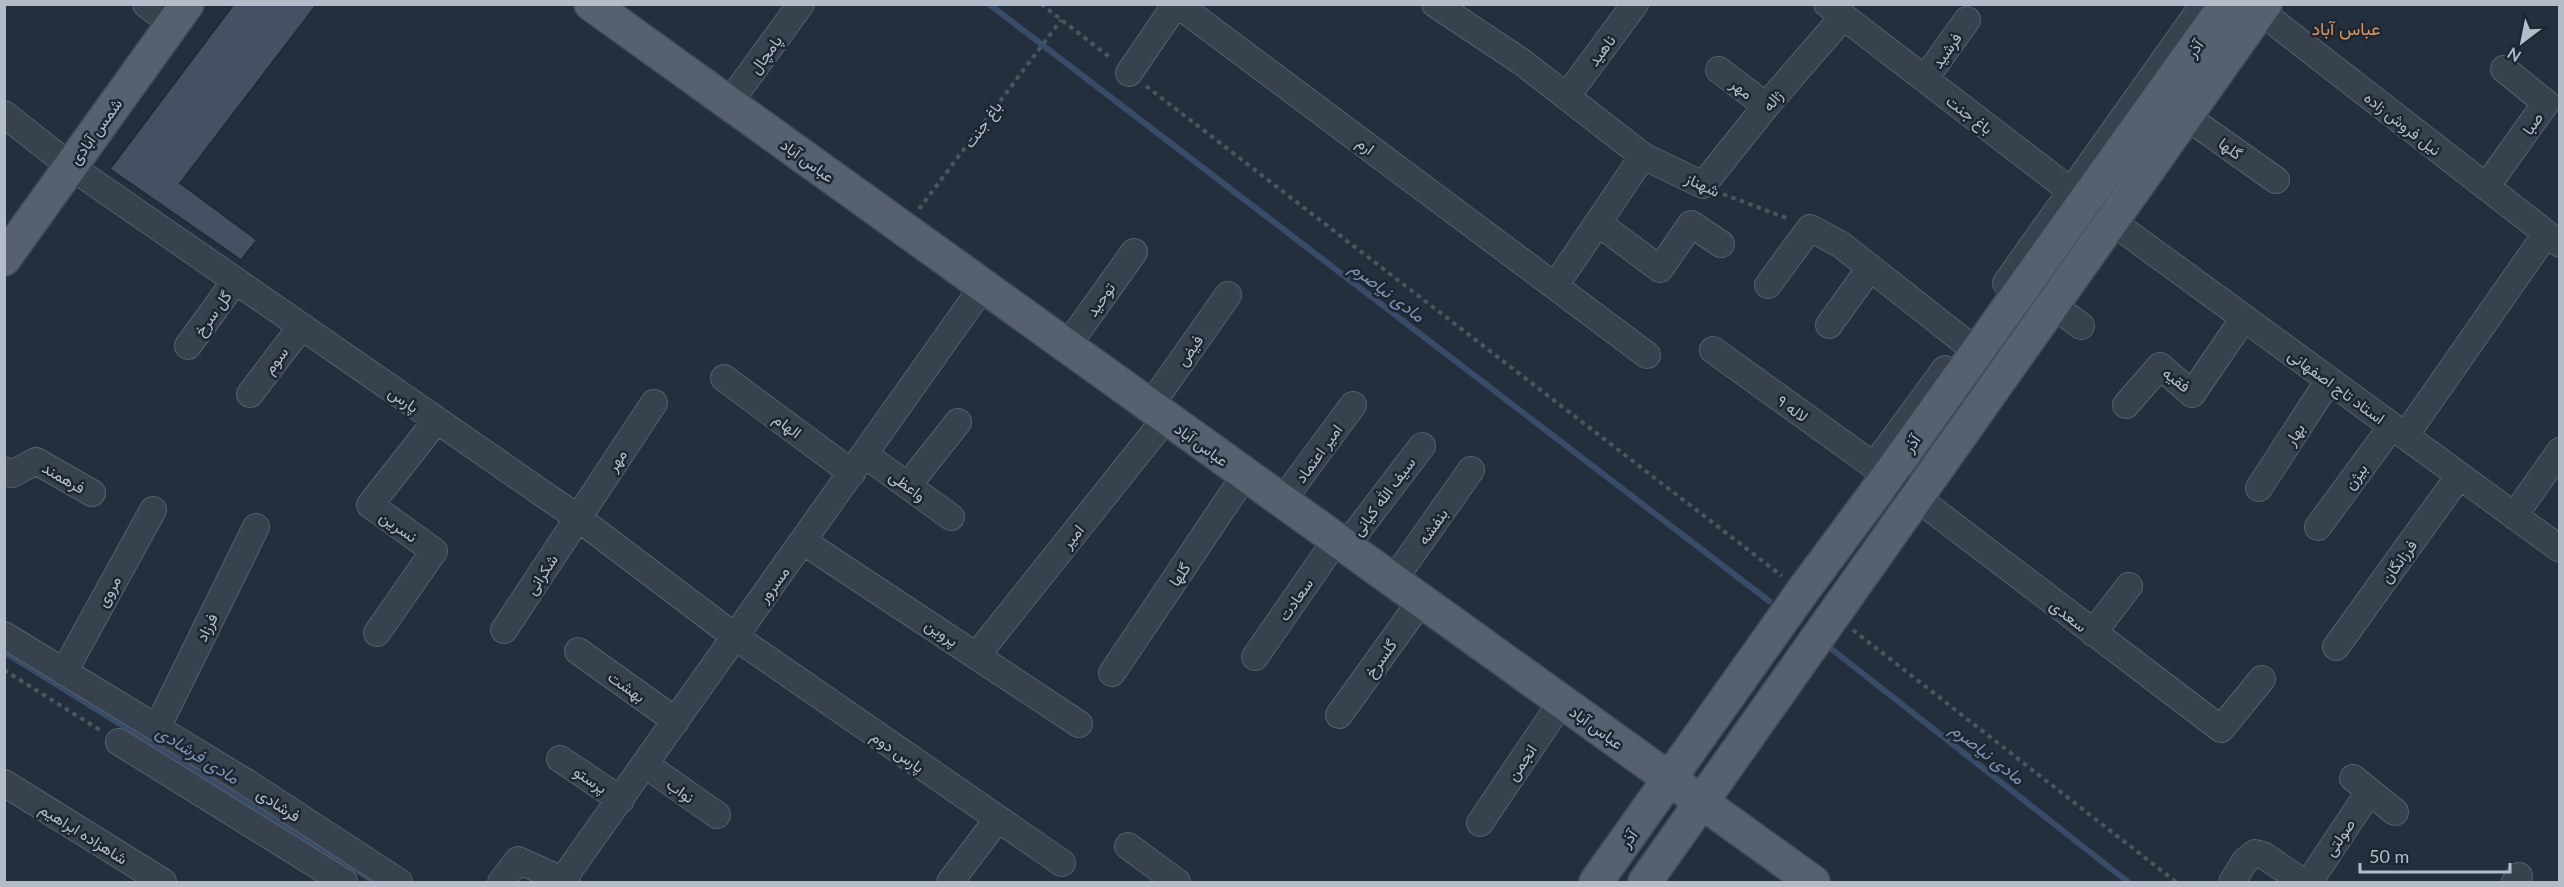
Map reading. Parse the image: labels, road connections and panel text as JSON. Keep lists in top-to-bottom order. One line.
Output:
{"streets":{"main road":["آذر","شمس آبادی","عباس آباد"],"street":["ناهید","فرشید","پامچال","مهر","ژاله","باغ جنت","نیل فروش زاده","صبا","ارم","گلها","شهناز","توحید","گل سرخ","فیض","سوم","فقیه","استاد تاج اصفهانی","پارس","۹ لاله","الهام","بهار","امیر اعتماد","بیژن","فرهمند","واعظی","سیف الله کیانی","نسرین","بنفشه","امیر","فرزانگان","شکرانی","مسرور","مروی","سعادت","سعدی","فرزاد","پروین","گلسرخ","بهشت","پارس دوم","انجمن","پرستو","نواب","فرشادی","شاهزاده ابراهیم","صولتی"]},"crossings":[["آذر","باغ جنت"],["آذر","نیل فروش زاده"],["آذر","گلها"],["آذر","عباس آباد"],["آذر","استاد تاج اصفهانی"],["آذر","۹ لاله"],["آذر","سعدی"],["ناهید","شهناز"],["فرشید","باغ جنت"],["پامچال","عباس آباد"],["مهر","ژاله"],["مهر","پارس"],["مهر","شکرانی"],["ژاله","باغ جنت"],["ژاله","شهناز"],["باغ جنت","عباس آباد"],["باغ جنت","استاد تاج اصفهانی"],["نیل فروش زاده","صبا"],["نیل فروش زاده","استاد تاج اصفهانی"],["نیل فروش زاده","بیژن"],["شمس آبادی","پارس"],["گلها","عباس آباد"],["عباس آباد","توحید"],["عباس آباد","فیض"],["عباس آباد","امیر اعتماد"],["عباس آباد","سیف الله کیانی"],["عباس آباد","بنفشه"],["عباس آباد","امیر"],["عباس آباد","مسرور"],["عباس آباد","سعادت"],["عباس آباد","گلسرخ"],["عباس آباد","انجمن"],["گل سرخ","پارس"],["فیض","امیر"],["سوم","پارس"],["فقیه","استاد تاج اصفهانی"],["استاد تاج اصفهانی","بهار"],["استاد تاج اصفهانی","بیژن"],["استاد تاج اصفهانی","فرزانگان"],["پارس","نسرین"],["پارس","شکرانی"],["پارس","مسرور"],["پارس","پارس دوم"],["۹ لاله","سعدی"],["الهام","واعظی"],["الهام","مسرور"],["واعظی","مسرور"],["سیف الله کیانی","سعادت"],["امیر","پروین"],["مسرور","پروین"],["مسرور","بهشت"],["مسرور","پارس دوم"],["مسرور","پرستو"],["مسرور","نواب"],["مروی","فرشادی"],["فرزاد","فرشادی"]],"districts":["عباس آباد"],"water":["مادی نیاصرم","مادی فرشادی"],"scale_bar":"50 m","north":"bottom left"}
